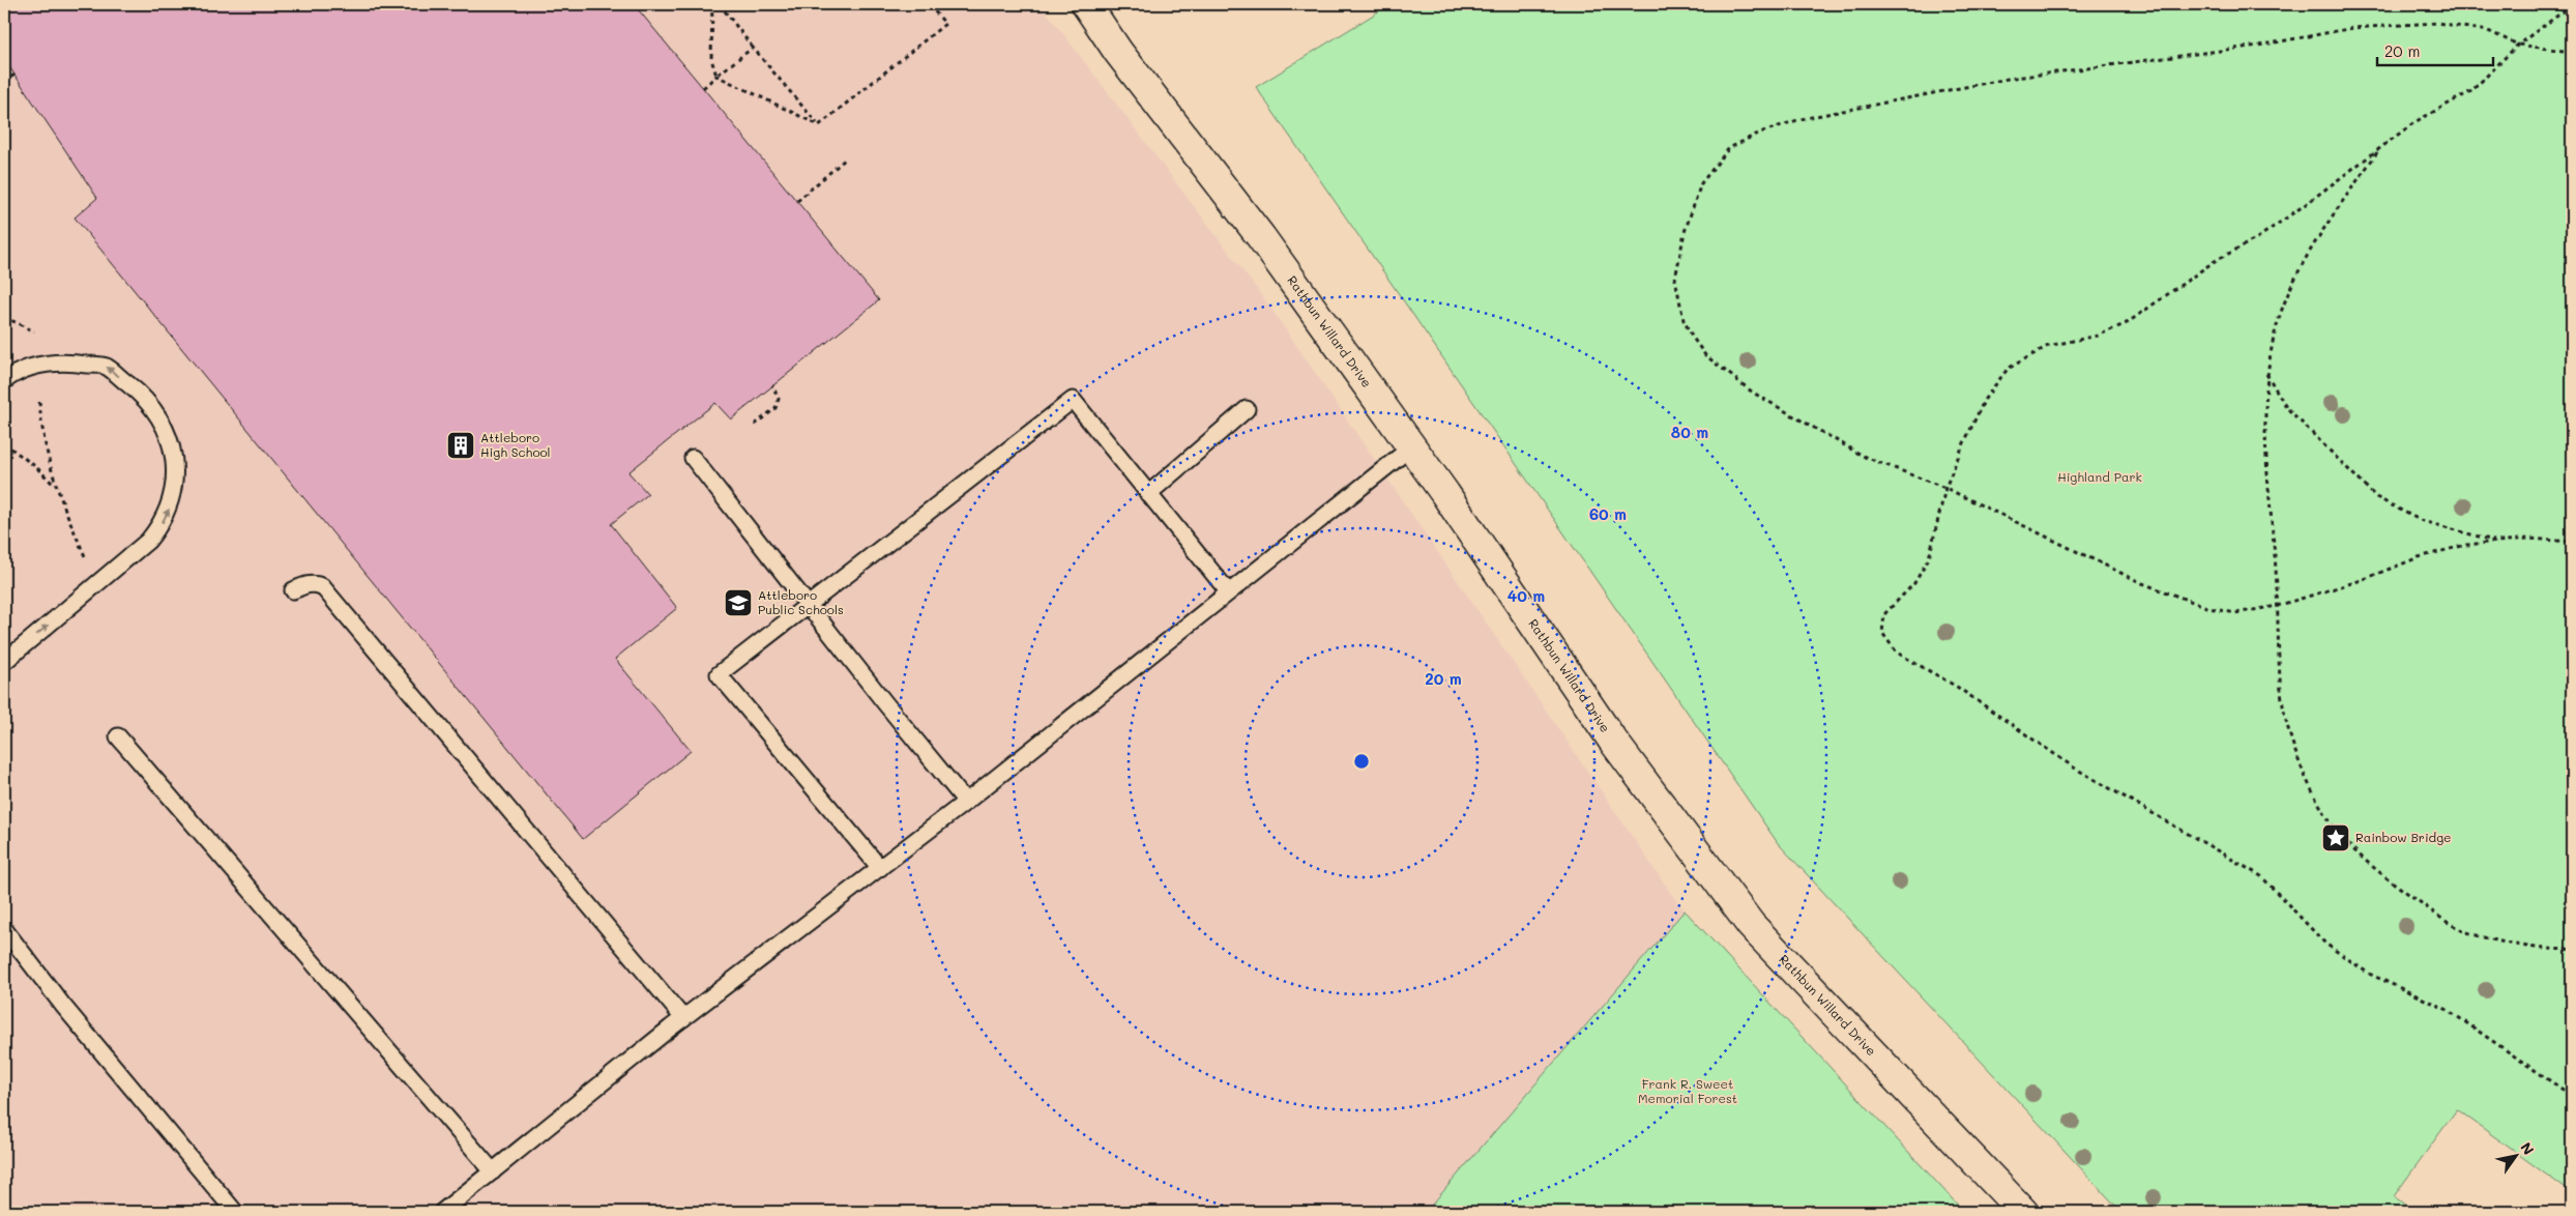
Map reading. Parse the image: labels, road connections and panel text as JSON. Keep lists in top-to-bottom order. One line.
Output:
{"streets":{"street":["Rathbun Willard Drive"]},"parks":["Highland Park","Frank R. Sweet Memorial Forest"],"places":{"building":["Attleboro High School"],"school or university":["Attleboro Public Schools"],"place":["Rainbow Bridge"]},"scale_bar":"20 m","north":"top right","rings":["80 m","60 m","40 m","20 m"]}
